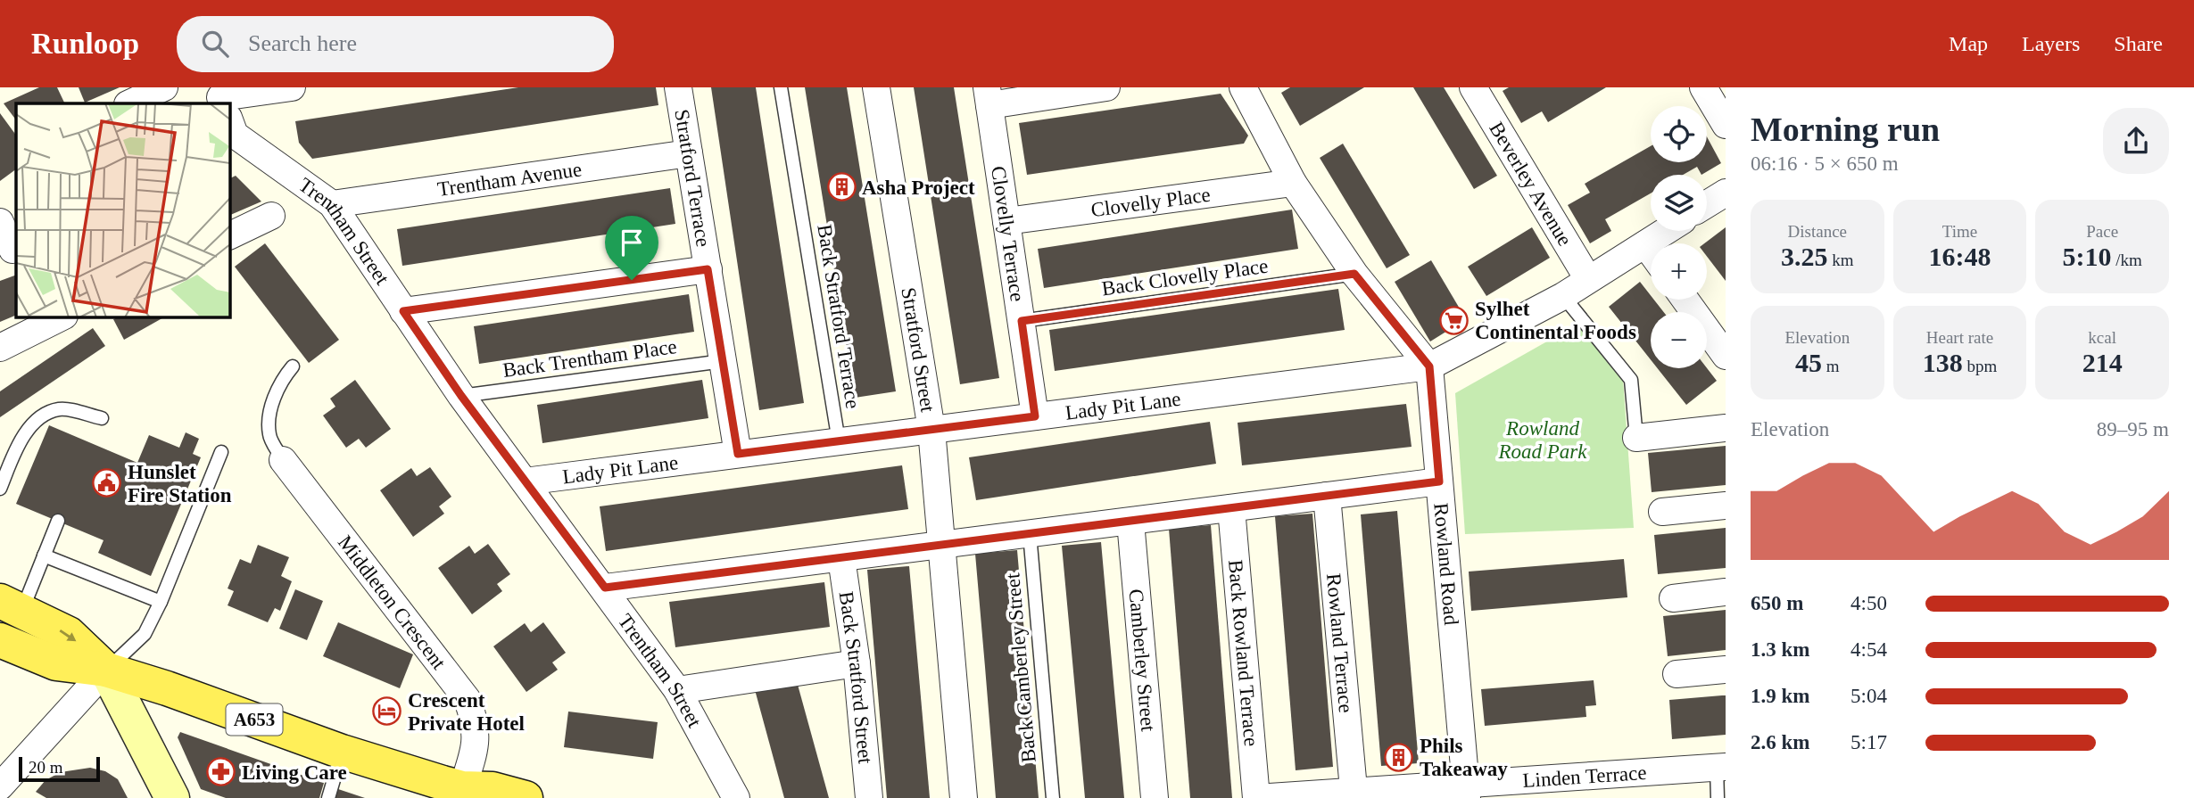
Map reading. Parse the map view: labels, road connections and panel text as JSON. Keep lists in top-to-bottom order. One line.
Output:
{"streets":{"main road":["A653"],"street":["Trentham Avenue","Stratford Terrace","Beverley Avenue","Clovelly Place","Trentham Street","Clovelly Terrace","Stratford Street","Lady Pit Lane","Rowland Road","Middleton Crescent","Rowland Terrace","Back Rowland Terrace","Camberley Street","Back Stratford Street","Linden Terrace"],"lane":["Back Clovelly Place","Back Stratford Terrace","Back Trentham Place","Back Camberley Street"]},"crossings":[["Trentham Avenue","Stratford Terrace"],["Trentham Avenue","Trentham Street"],["Stratford Terrace","Back Trentham Place"],["Stratford Terrace","Lady Pit Lane"],["Beverley Avenue","Lady Pit Lane"],["Clovelly Place","Clovelly Terrace"],["Trentham Street","Back Trentham Place"],["Trentham Street","Lady Pit Lane"],["Clovelly Terrace","Back Clovelly Place"],["Clovelly Terrace","Lady Pit Lane"],["Back Stratford Terrace","Lady Pit Lane"],["Stratford Street","Lady Pit Lane"],["Lady Pit Lane","Rowland Road"],["Rowland Road","Linden Terrace"],["Middleton Crescent","A653"],["Rowland Terrace","Linden Terrace"],["Back Rowland Terrace","Linden Terrace"]],"parks":["Rowland Road Park"],"places":{"building":["Asha Project","Phils Takeaway"],"supermarket":["Sylhet Continental Foods"],"public building":["Hunslet Fire Station"],"hotel":["Crescent Private Hotel"],"pharmacy":["Living Care"]},"scale_bar":"20 m","page":{"header":"Runloop","search":"Search here","nav":["Map","Layers","Share"],"heading":["Morning run","06:16 · 5 × 650 m"],"map_buttons":["+","−"],"stats":[["Distance","3.25 km"],["Time","16:48"],["Pace","5:10 /km"],["Elevation","45 m"],["Heart rate","138 bpm"],["kcal","214"]],"chart":["Elevation","89–95 m"],"list":[{"name":"650 m","note":"4:50"},{"name":"1.3 km","note":"4:54"},{"name":"1.9 km","note":"5:04"},{"name":"2.6 km","note":"5:17"}],"scale":"20 m"}}
